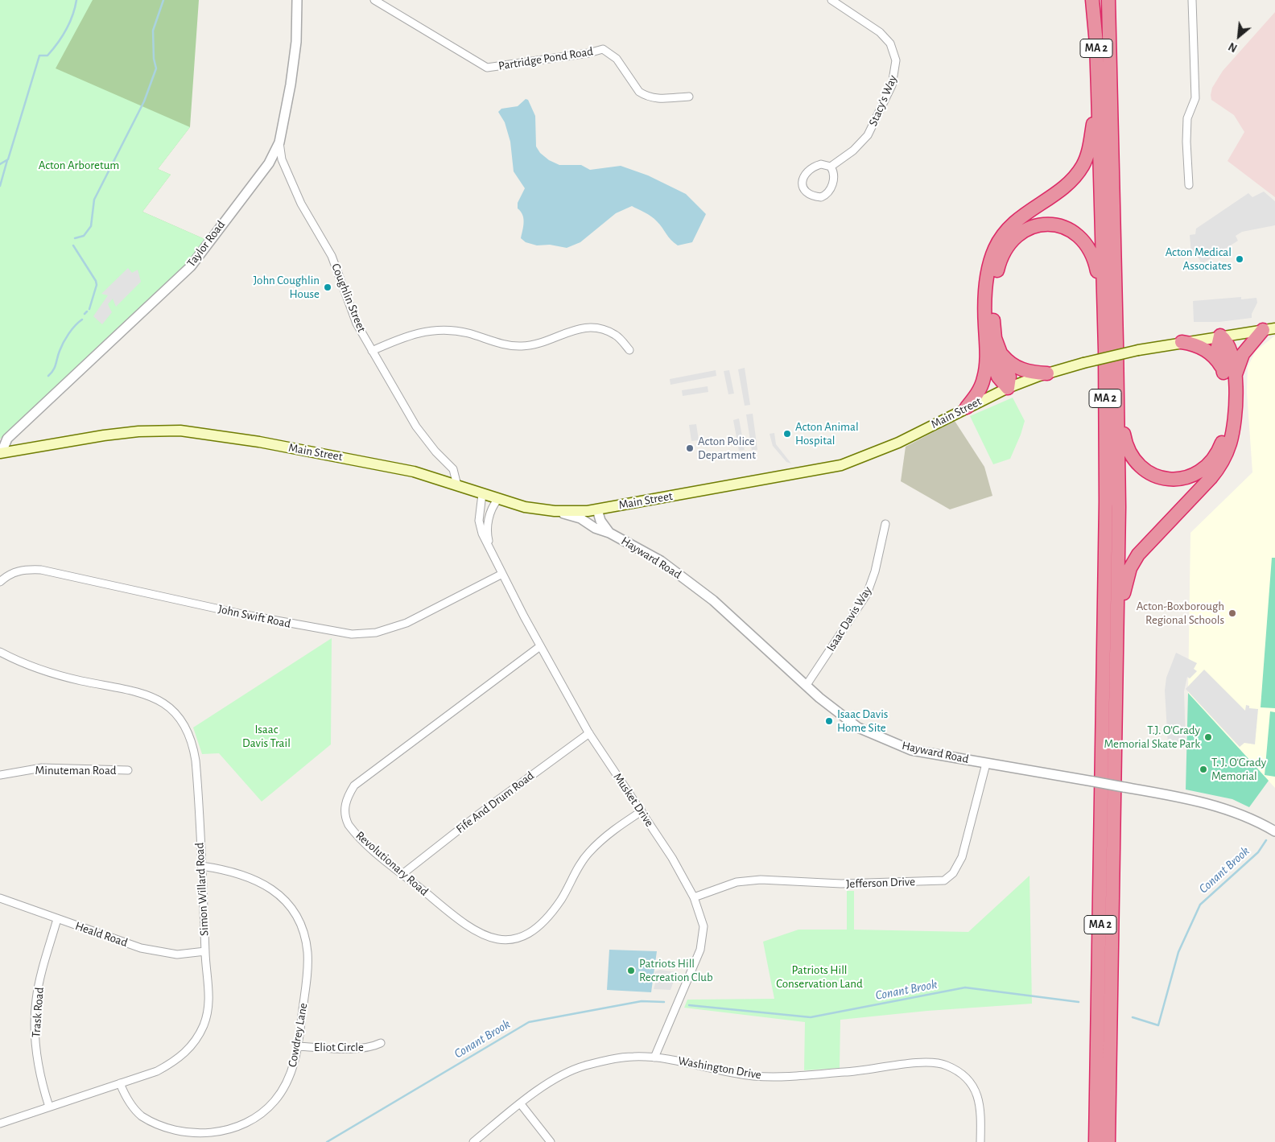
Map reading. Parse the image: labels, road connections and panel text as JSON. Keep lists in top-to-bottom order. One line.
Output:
{"streets":{"highway":["MA 2"],"main road":["Main Street"],"street":["Partridge Pond Road","Stacy's Way","Taylor Road","Coughlin Street","Hayward Road","John Swift Road","Isaac Davis Way","Minuteman Road","Musket Drive","Fife And Drum Road","Revolutionary Road","Jefferson Drive","Simon Willard Road","Heald Road","Trask Road","Cowdrey Lane","Eliot Circle","Washington Drive"]},"crossings":[["Taylor Road","Coughlin Street"],["Taylor Road","Main Street"],["Coughlin Street","Main Street"],["Main Street","Hayward Road"],["Main Street","Musket Drive"],["Hayward Road","Isaac Davis Way"],["Hayward Road","Jefferson Drive"],["John Swift Road","Musket Drive"],["Musket Drive","Fife And Drum Road"],["Musket Drive","Revolutionary Road"],["Musket Drive","Jefferson Drive"],["Musket Drive","Washington Drive"],["Fife And Drum Road","Revolutionary Road"],["Simon Willard Road","Heald Road"],["Simon Willard Road","Trask Road"],["Simon Willard Road","Cowdrey Lane"],["Heald Road","Trask Road"],["Cowdrey Lane","Eliot Circle"]],"water":["Conant Brook"],"parks":["Acton Arboretum","Isaac Davis Trail","Patriots Hill Conservation Land"],"places":["Acton Medical Associates","John Coughlin House","Acton Animal Hospital","Acton Police Department","Acton-Boxborough Regional Schools","Isaac Davis Home Site","T.J. O’Grady Memorial Skate Park","T. J. O'Grady Memorial","Patriots Hill Recreation Club"],"north":"bottom left"}
